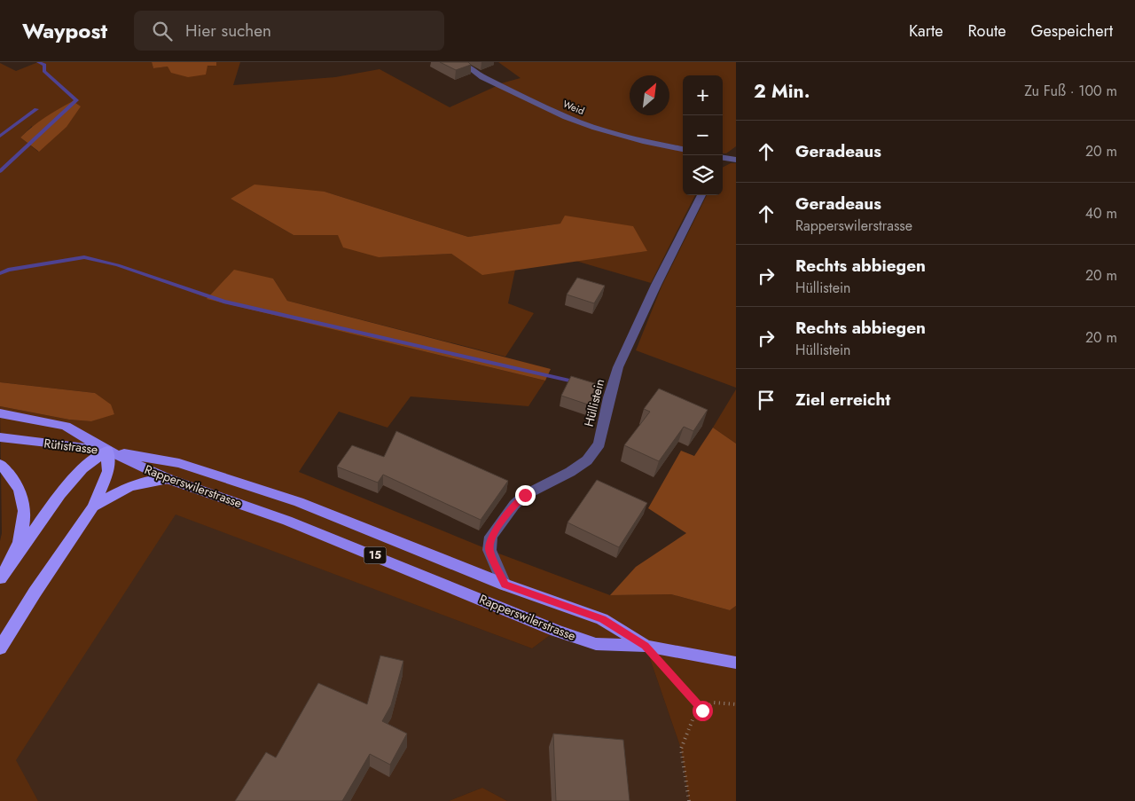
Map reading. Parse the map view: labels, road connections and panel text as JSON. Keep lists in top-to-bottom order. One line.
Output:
{"streets":{"main road":["Rütistrasse","Rapperswilerstrasse","15"],"street":["Weid","Hüllistein"]},"crossings":[["Hüllistein","Rapperswilerstrasse"],["Rütistrasse","Rapperswilerstrasse"]],"north":"top right","page":{"header":"Waypost","search":"Hier suchen","nav":["Karte","Route","Gespeichert"],"heading":["2 Min.","Zu Fuß · 100 m"],"map_buttons":["+","−"],"list":[["Geradeaus","20 m"],["Geradeaus","Rapperswilerstrasse","40 m"],["Rechts abbiegen","Hüllistein","20 m"],["Rechts abbiegen","Hüllistein","20 m"],"Ziel erreicht"]}}
